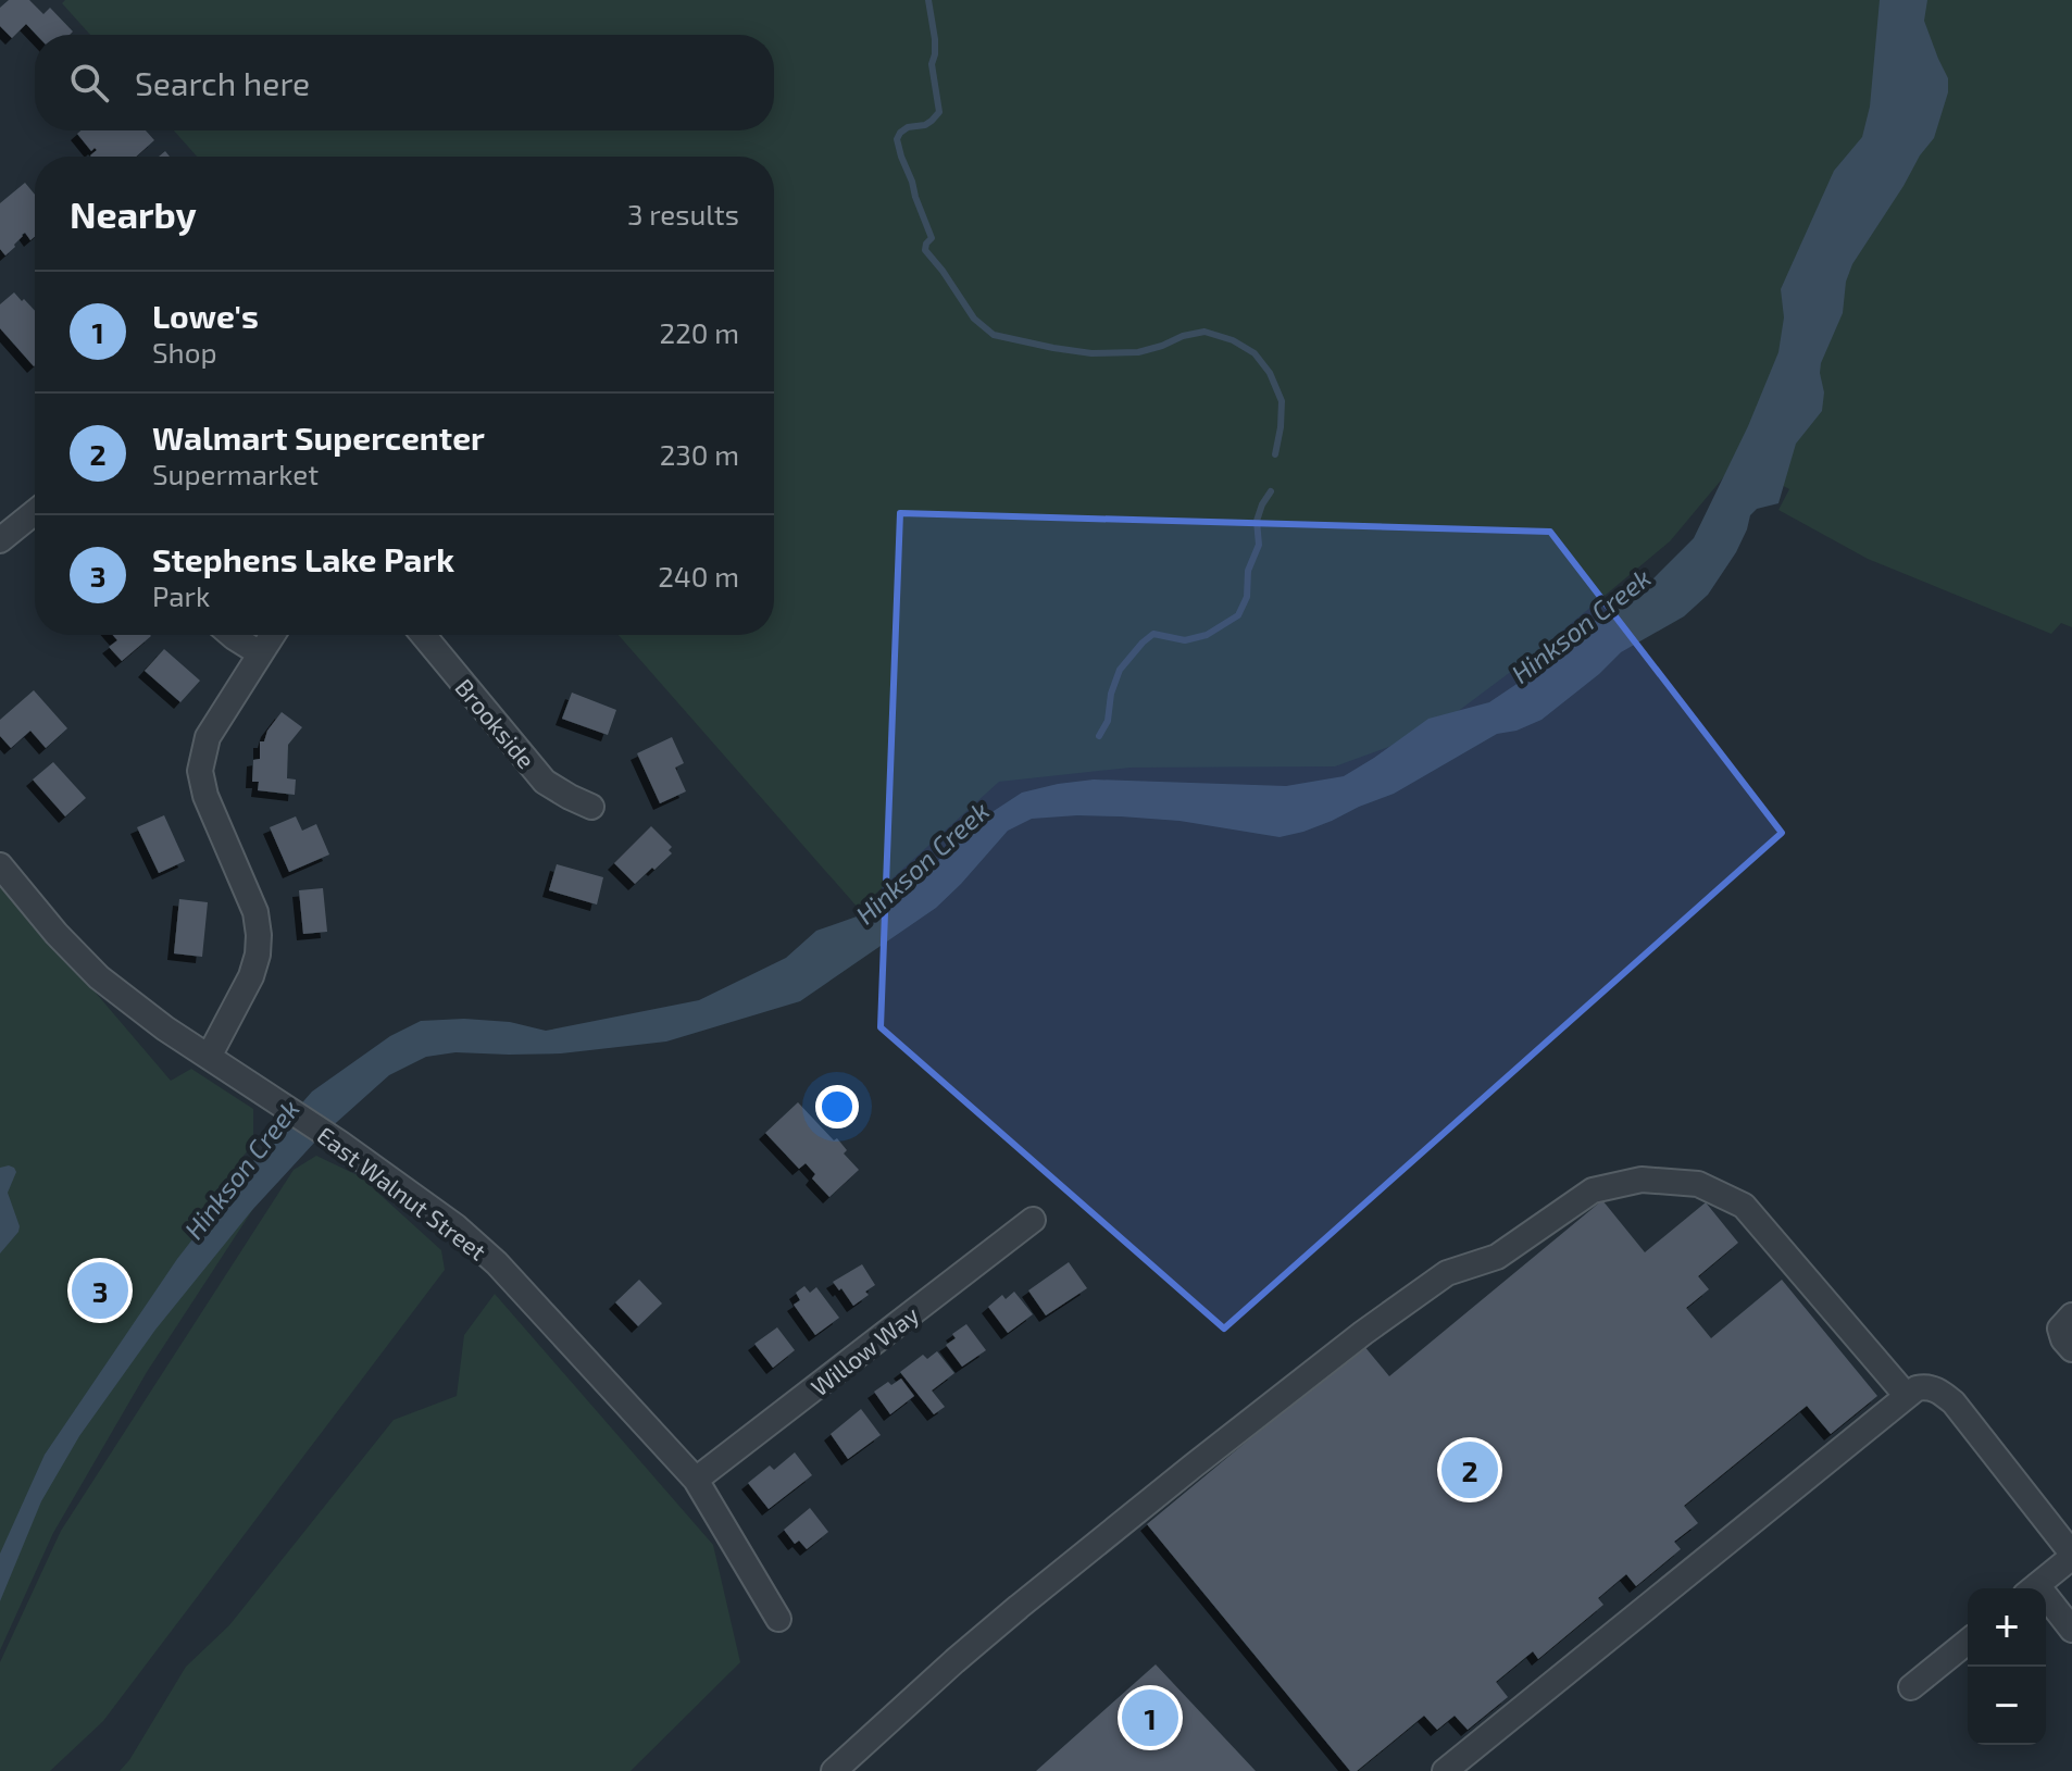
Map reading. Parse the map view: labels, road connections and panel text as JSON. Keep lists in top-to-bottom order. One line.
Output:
{"streets":{"street":["Brookside","East Walnut Street","Willow Way"]},"crossings":[["East Walnut Street","Willow Way"]],"water":["Hinkson Creek"],"page":{"search":"Search here","heading":["Nearby","3 results"],"list":[{"mark":"1","name":"Lowe's","note":"Shop","value":"220 m"},{"mark":"2","name":"Walmart Supercenter","note":"Supermarket","value":"230 m"},{"mark":"3","name":"Stephens Lake Park","note":"Park","value":"240 m"}],"pins":["3","2","1"],"map_buttons":["+","−"]}}
